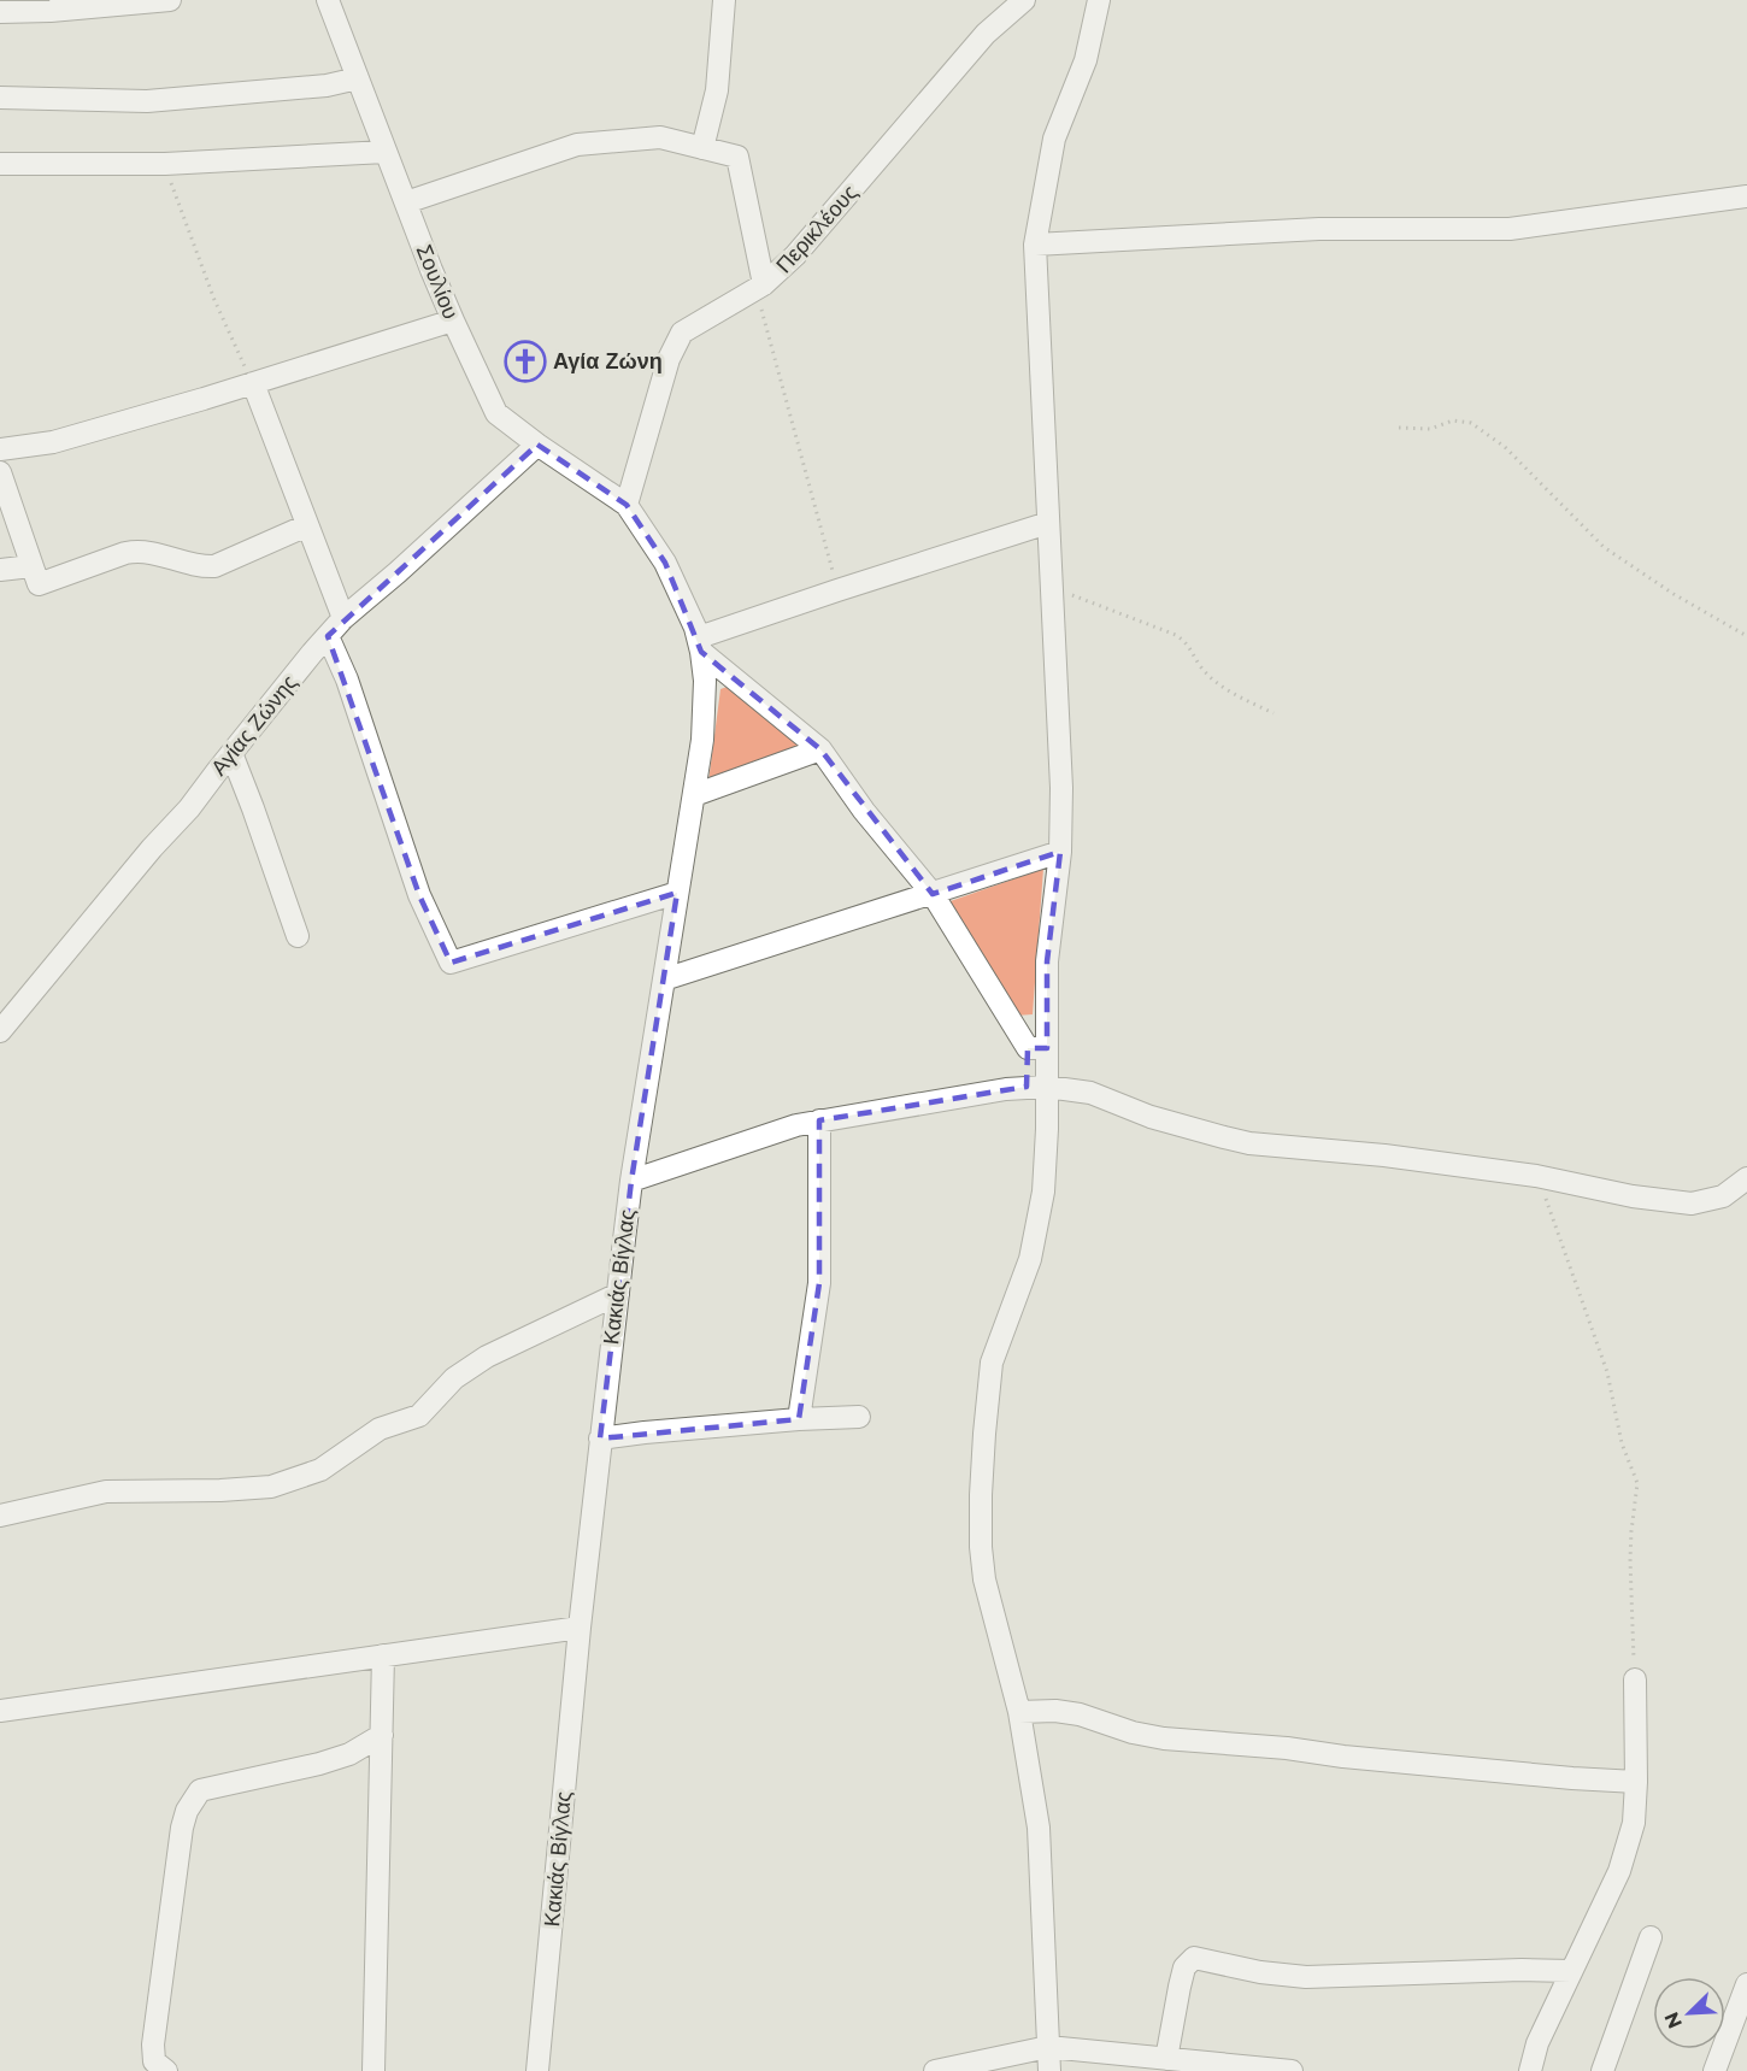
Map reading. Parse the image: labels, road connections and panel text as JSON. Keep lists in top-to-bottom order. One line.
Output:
{"streets":{"street":["Περικλέους","Σουλίου","Αγίας Ζώνης","Κακιάς Βίγλας"]},"crossings":[["Περικλέους","Σουλίου"],["Περικλέους","Κακιάς Βίγλας"],["Σουλίου","Αγίας Ζώνης"],["Σουλίου","Κακιάς Βίγλας"]],"places":{"church":["Αγία Ζώνη"]},"north":"bottom left"}
